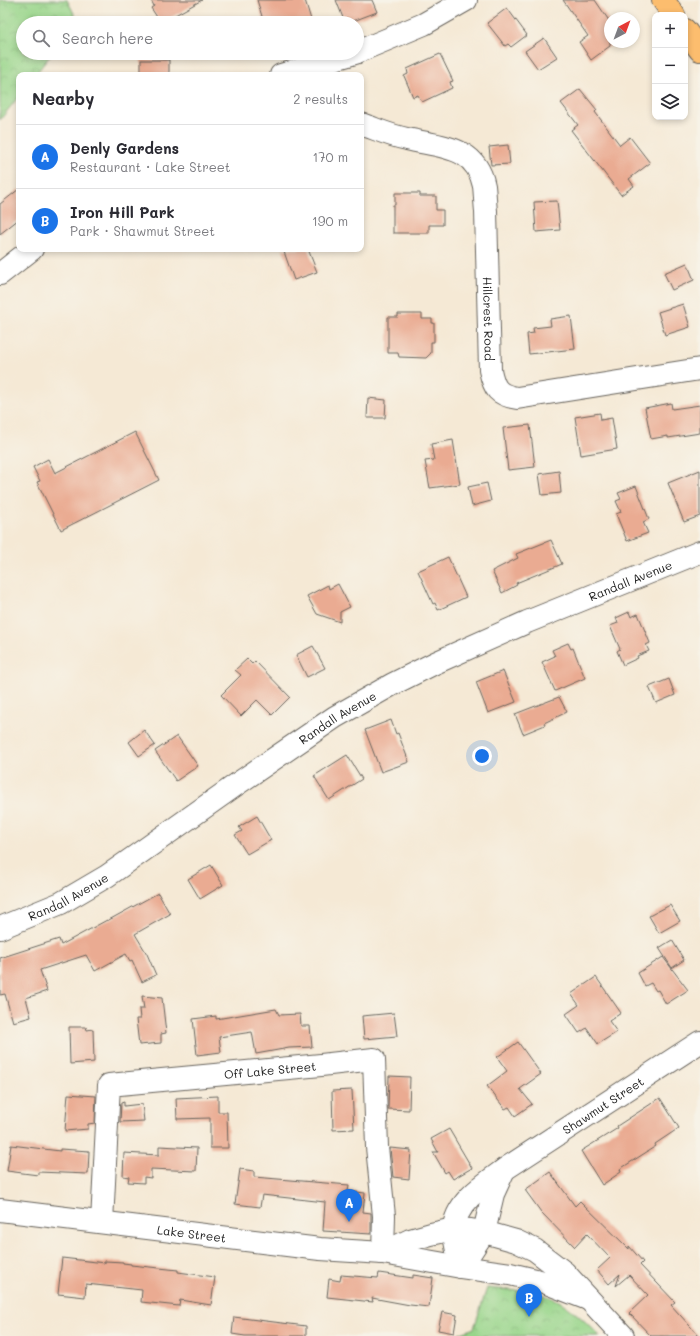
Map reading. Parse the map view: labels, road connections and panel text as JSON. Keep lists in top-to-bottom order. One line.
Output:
{"streets":{"street":["Hillcrest Road","Randall Avenue","Off Lake Street","Shawmut Street","Lake Street"]},"crossings":[["Off Lake Street","Lake Street"],["Shawmut Street","Lake Street"]],"north":"top right","page":{"map_buttons":["+","−"],"search":"Search here","heading":["Nearby","2 results"],"list":[{"mark":"A","name":"Denly Gardens","note":"Restaurant · Lake Street","value":"170 m"},{"mark":"B","name":"Iron Hill Park","note":"Park · Shawmut Street","value":"190 m"}],"pins":["A","B"]}}
